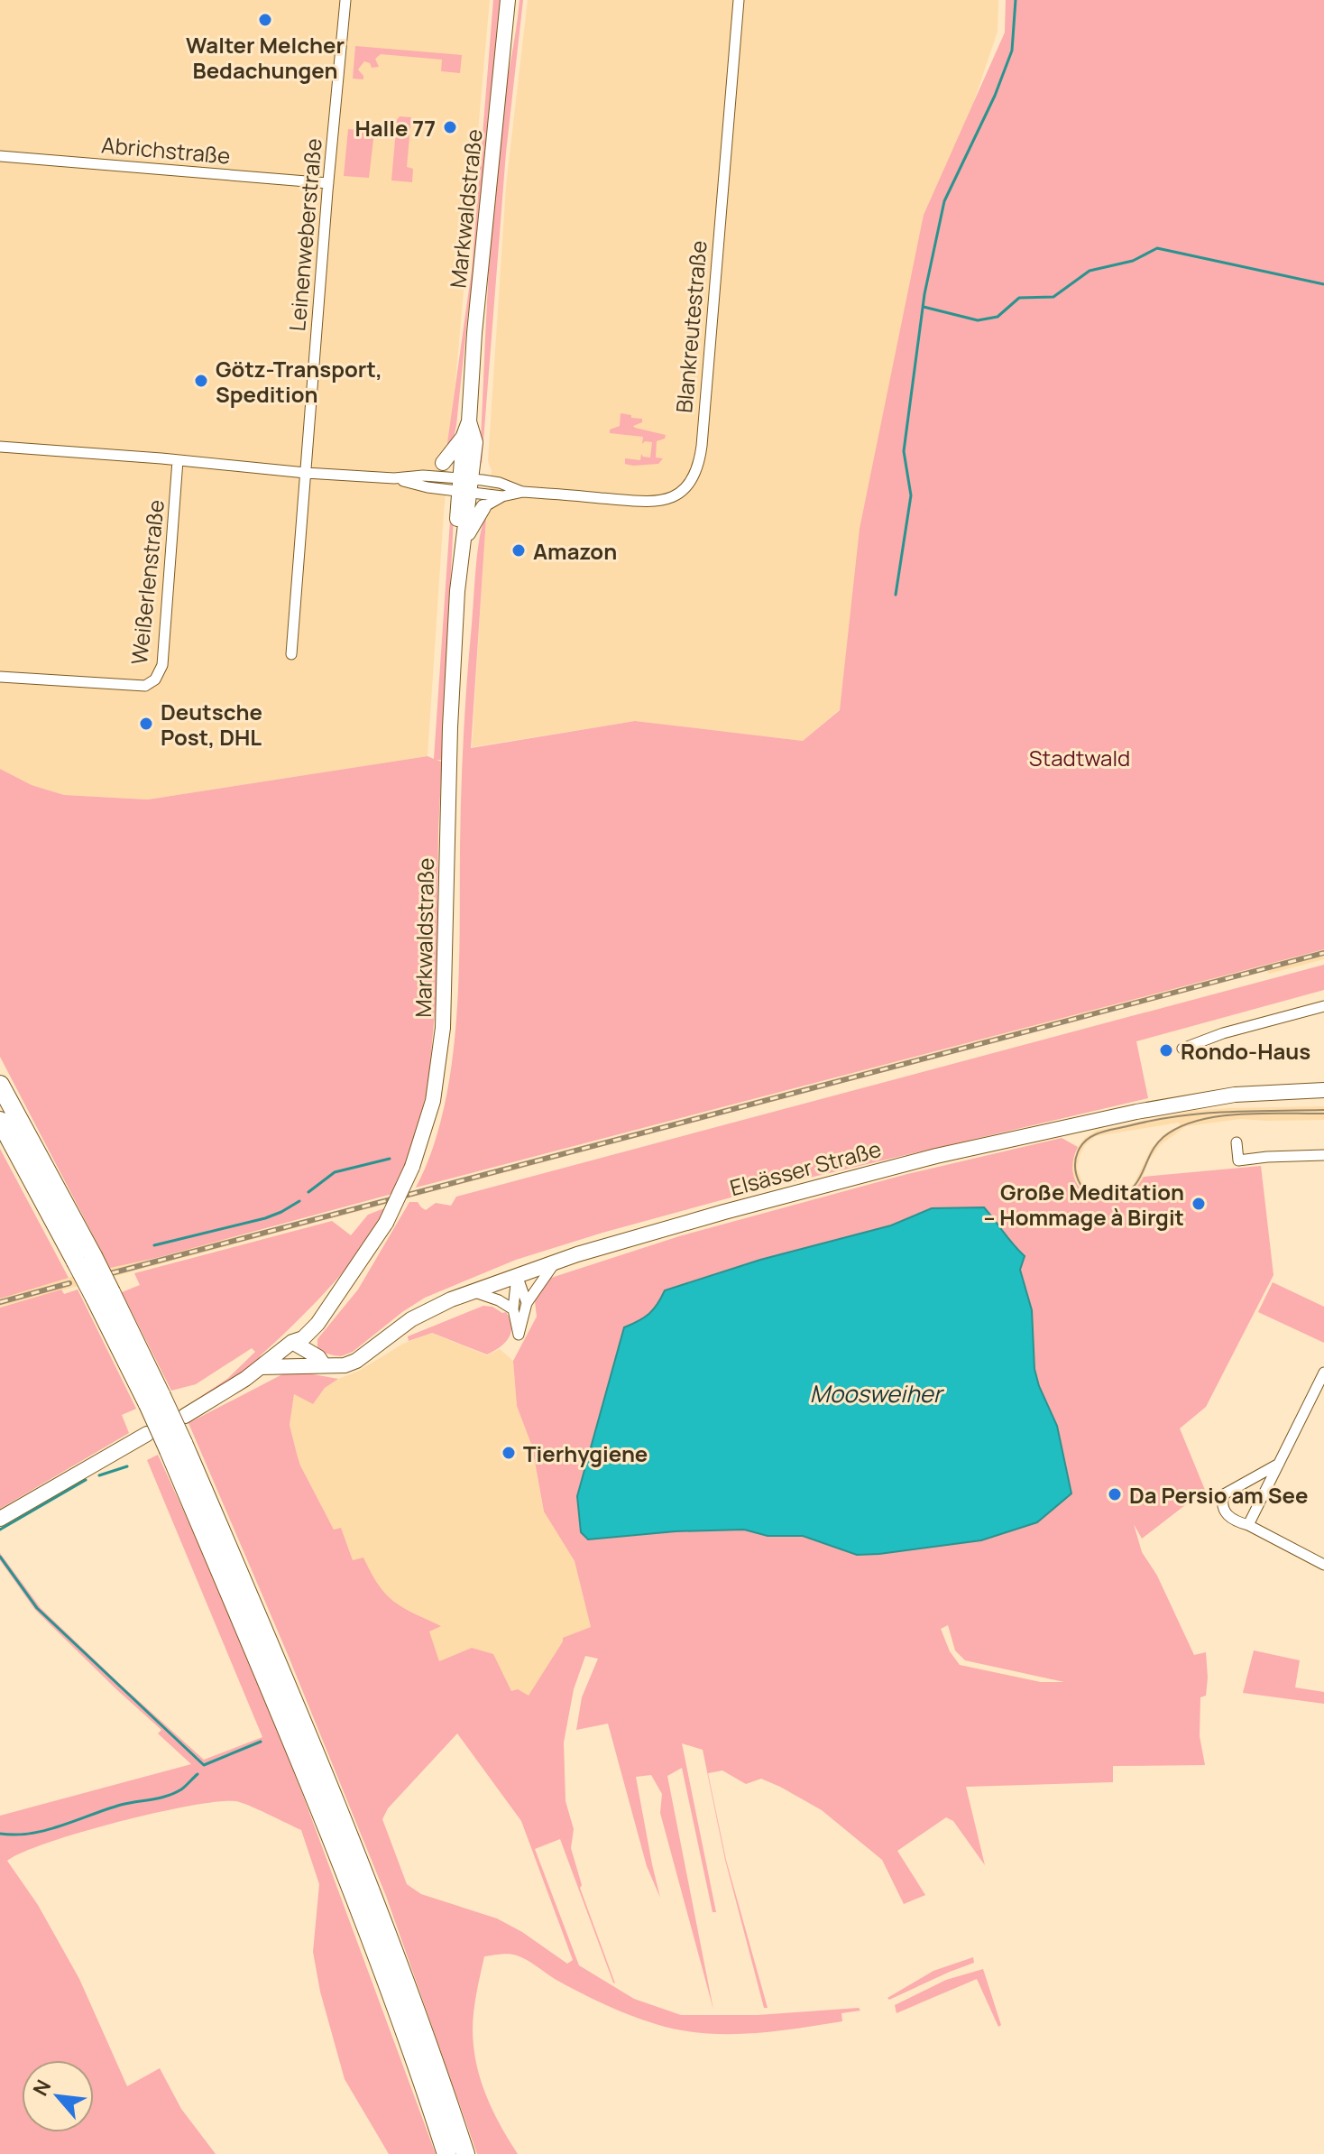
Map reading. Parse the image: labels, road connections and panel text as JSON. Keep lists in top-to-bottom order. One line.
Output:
{"streets":{"main road":["Markwaldstraße","Elsässer Straße"],"street":["Abrichstraße","Leinenweberstraße","Blankreutestraße","Weißerlenstraße"]},"crossings":[["Abrichstraße","Leinenweberstraße"],["Markwaldstraße","Blankreutestraße"],["Markwaldstraße","Elsässer Straße"]],"water":["Moosweiher"],"parks":["Stadtwald"],"places":["Walter Melcher Bedachungen","Halle 77","Götz-Transport, Spedition","Amazon","Deutsche Post, DHL","Rondo-Haus","Große Meditation – Hommage à Birgit","Tierhygiene","Da Persio am See"],"north":"top left"}
